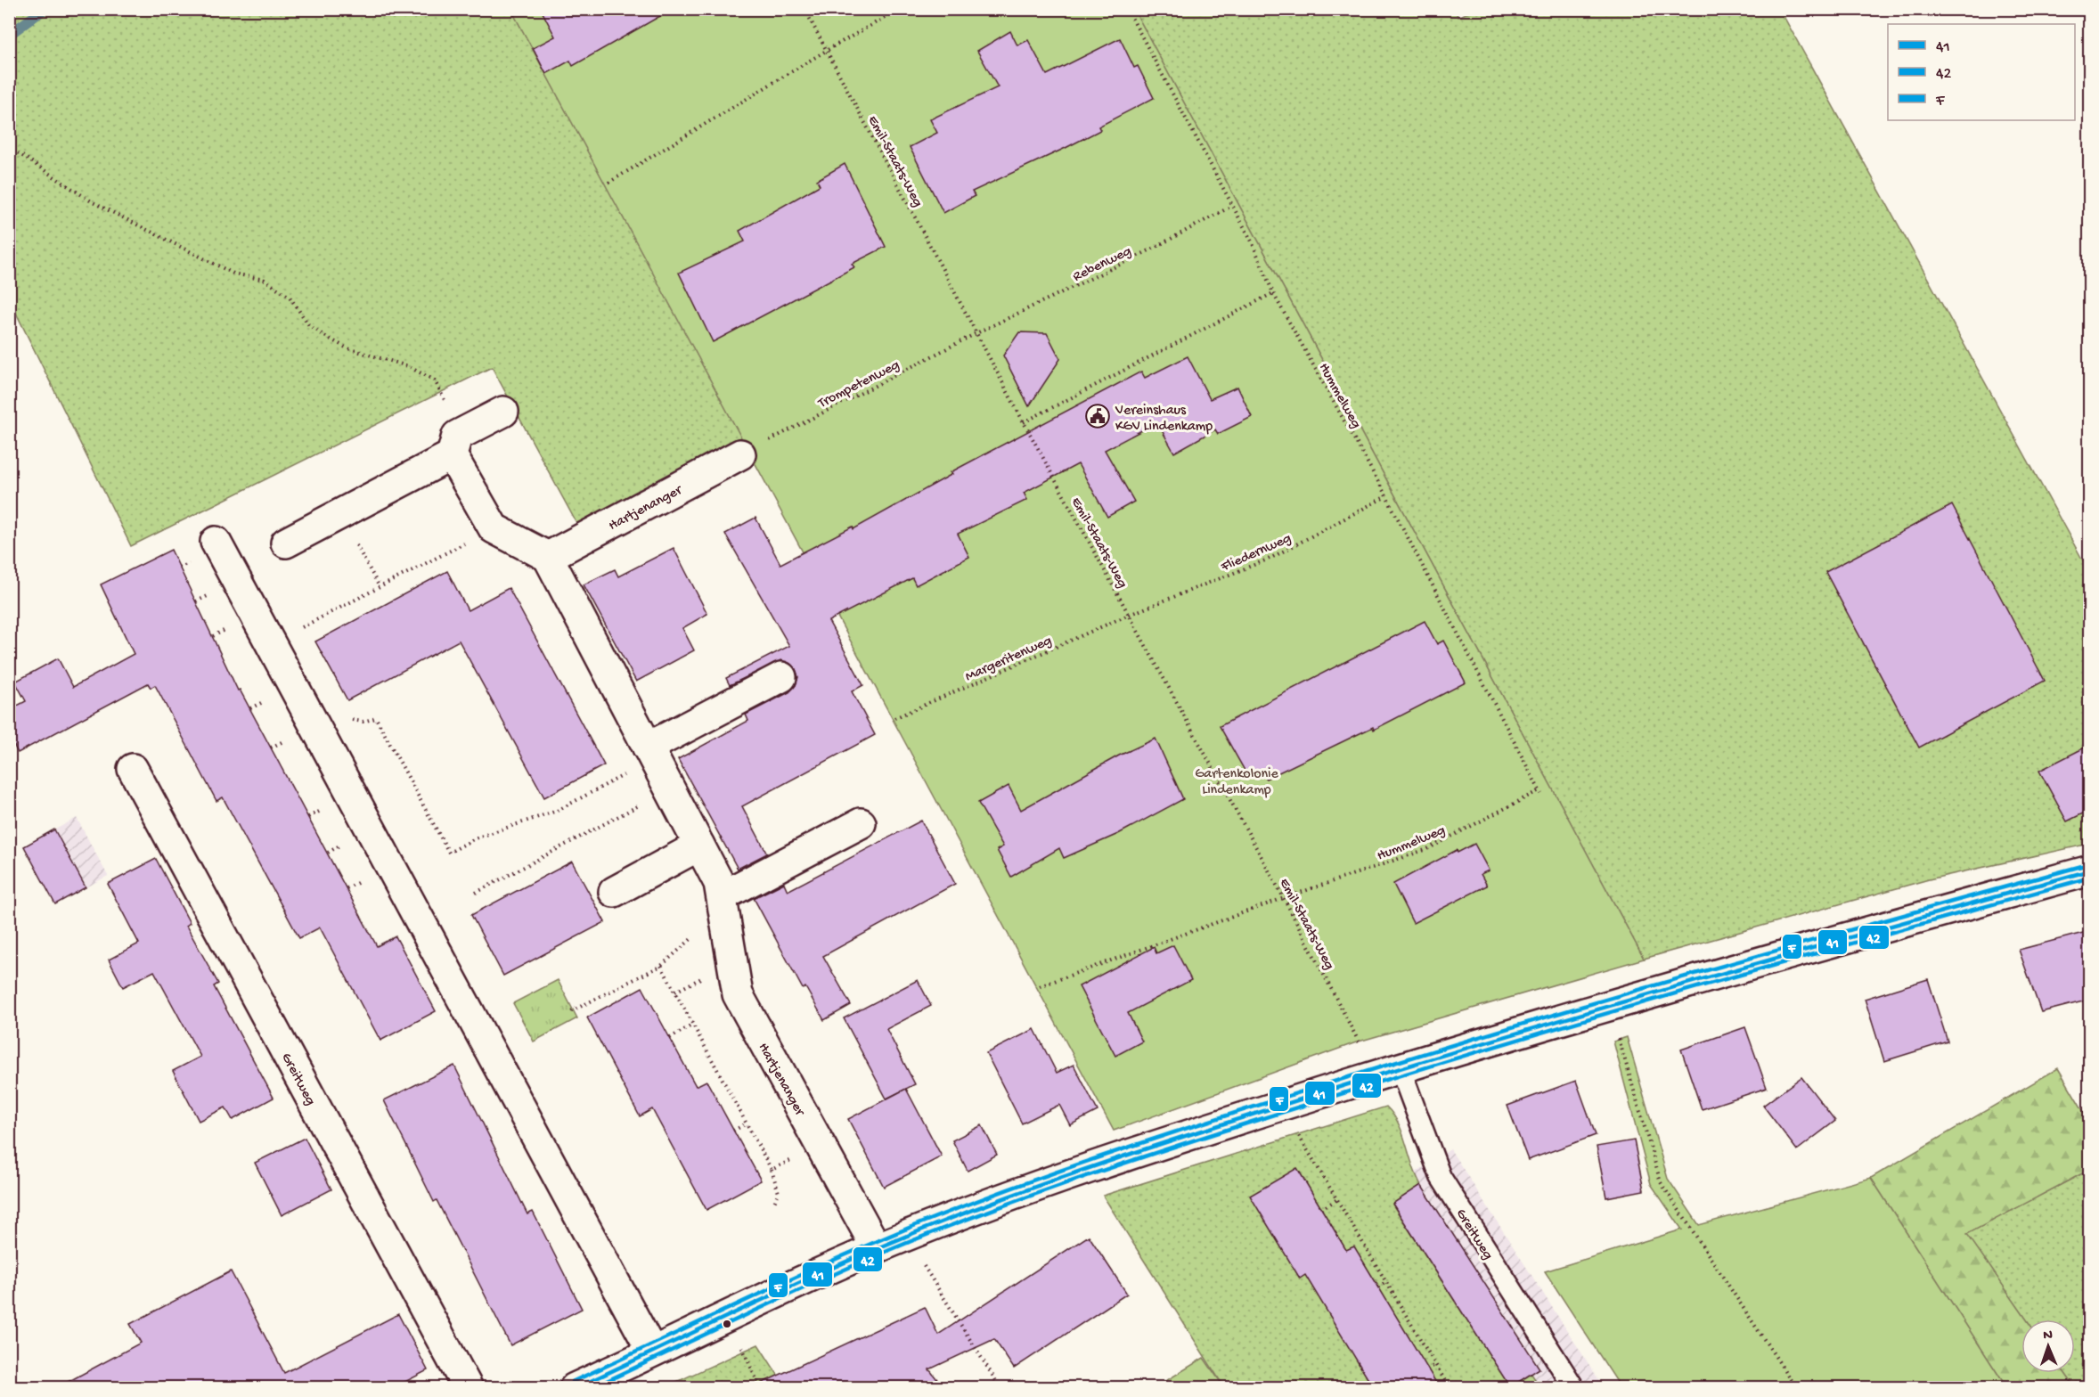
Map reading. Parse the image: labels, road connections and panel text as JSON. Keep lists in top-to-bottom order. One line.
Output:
{"streets":{"street":["Hartjenanger","Greitweg"],"path":["Emil-Staats-Weg","Rebenweg","Trompetenweg","Hummelweg","Fliedernweg","Margeritenweg"]},"crossings":[["Emil-Staats-Weg","Rebenweg"],["Emil-Staats-Weg","Trompetenweg"],["Emil-Staats-Weg","Hummelweg"],["Emil-Staats-Weg","Fliedernweg"],["Emil-Staats-Weg","Margeritenweg"],["Emil-Staats-Weg","Greitweg"],["Rebenweg","Trompetenweg"],["Rebenweg","Hummelweg"],["Hummelweg","Fliedernweg"],["Fliedernweg","Margeritenweg"]],"parks":["Gartenkolonie Lindenkamp"],"places":{"public building":["Vereinshaus KGV Lindenkamp"]},"lines":["transit line F","transit line 41","transit line 42"],"legend":["41","42","F"],"north":"top"}
